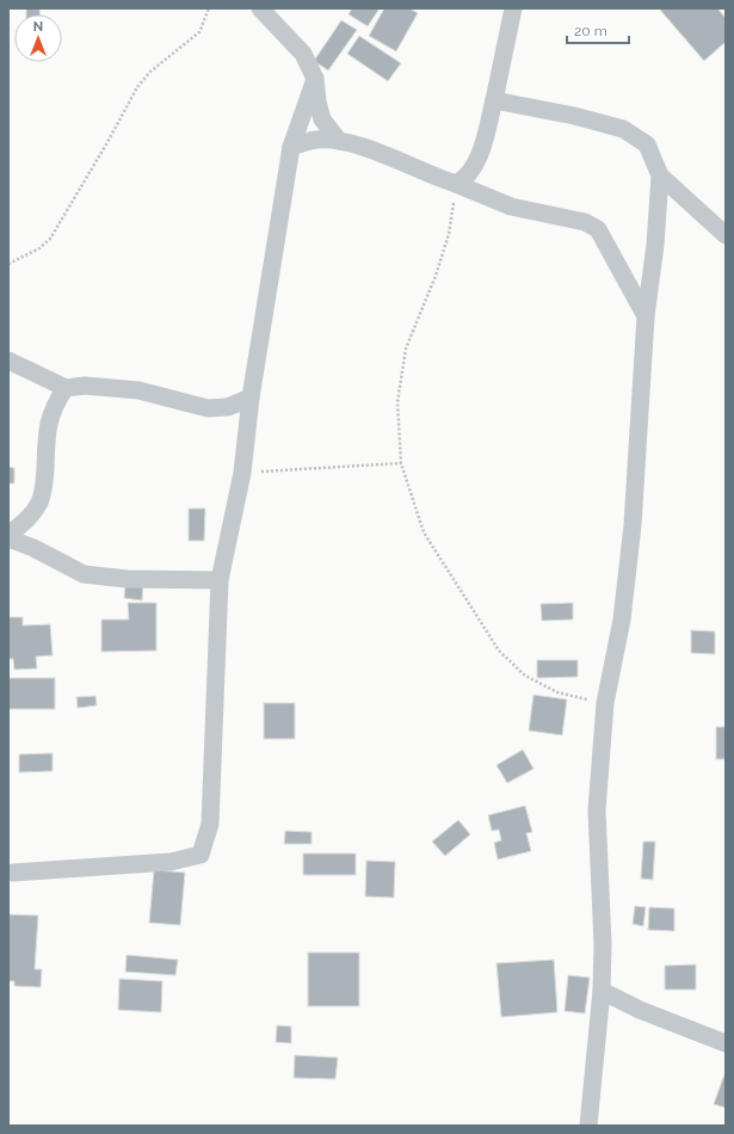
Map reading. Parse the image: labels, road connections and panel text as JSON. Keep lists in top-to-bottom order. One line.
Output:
{"scale_bar":"20 m","north":"top"}
